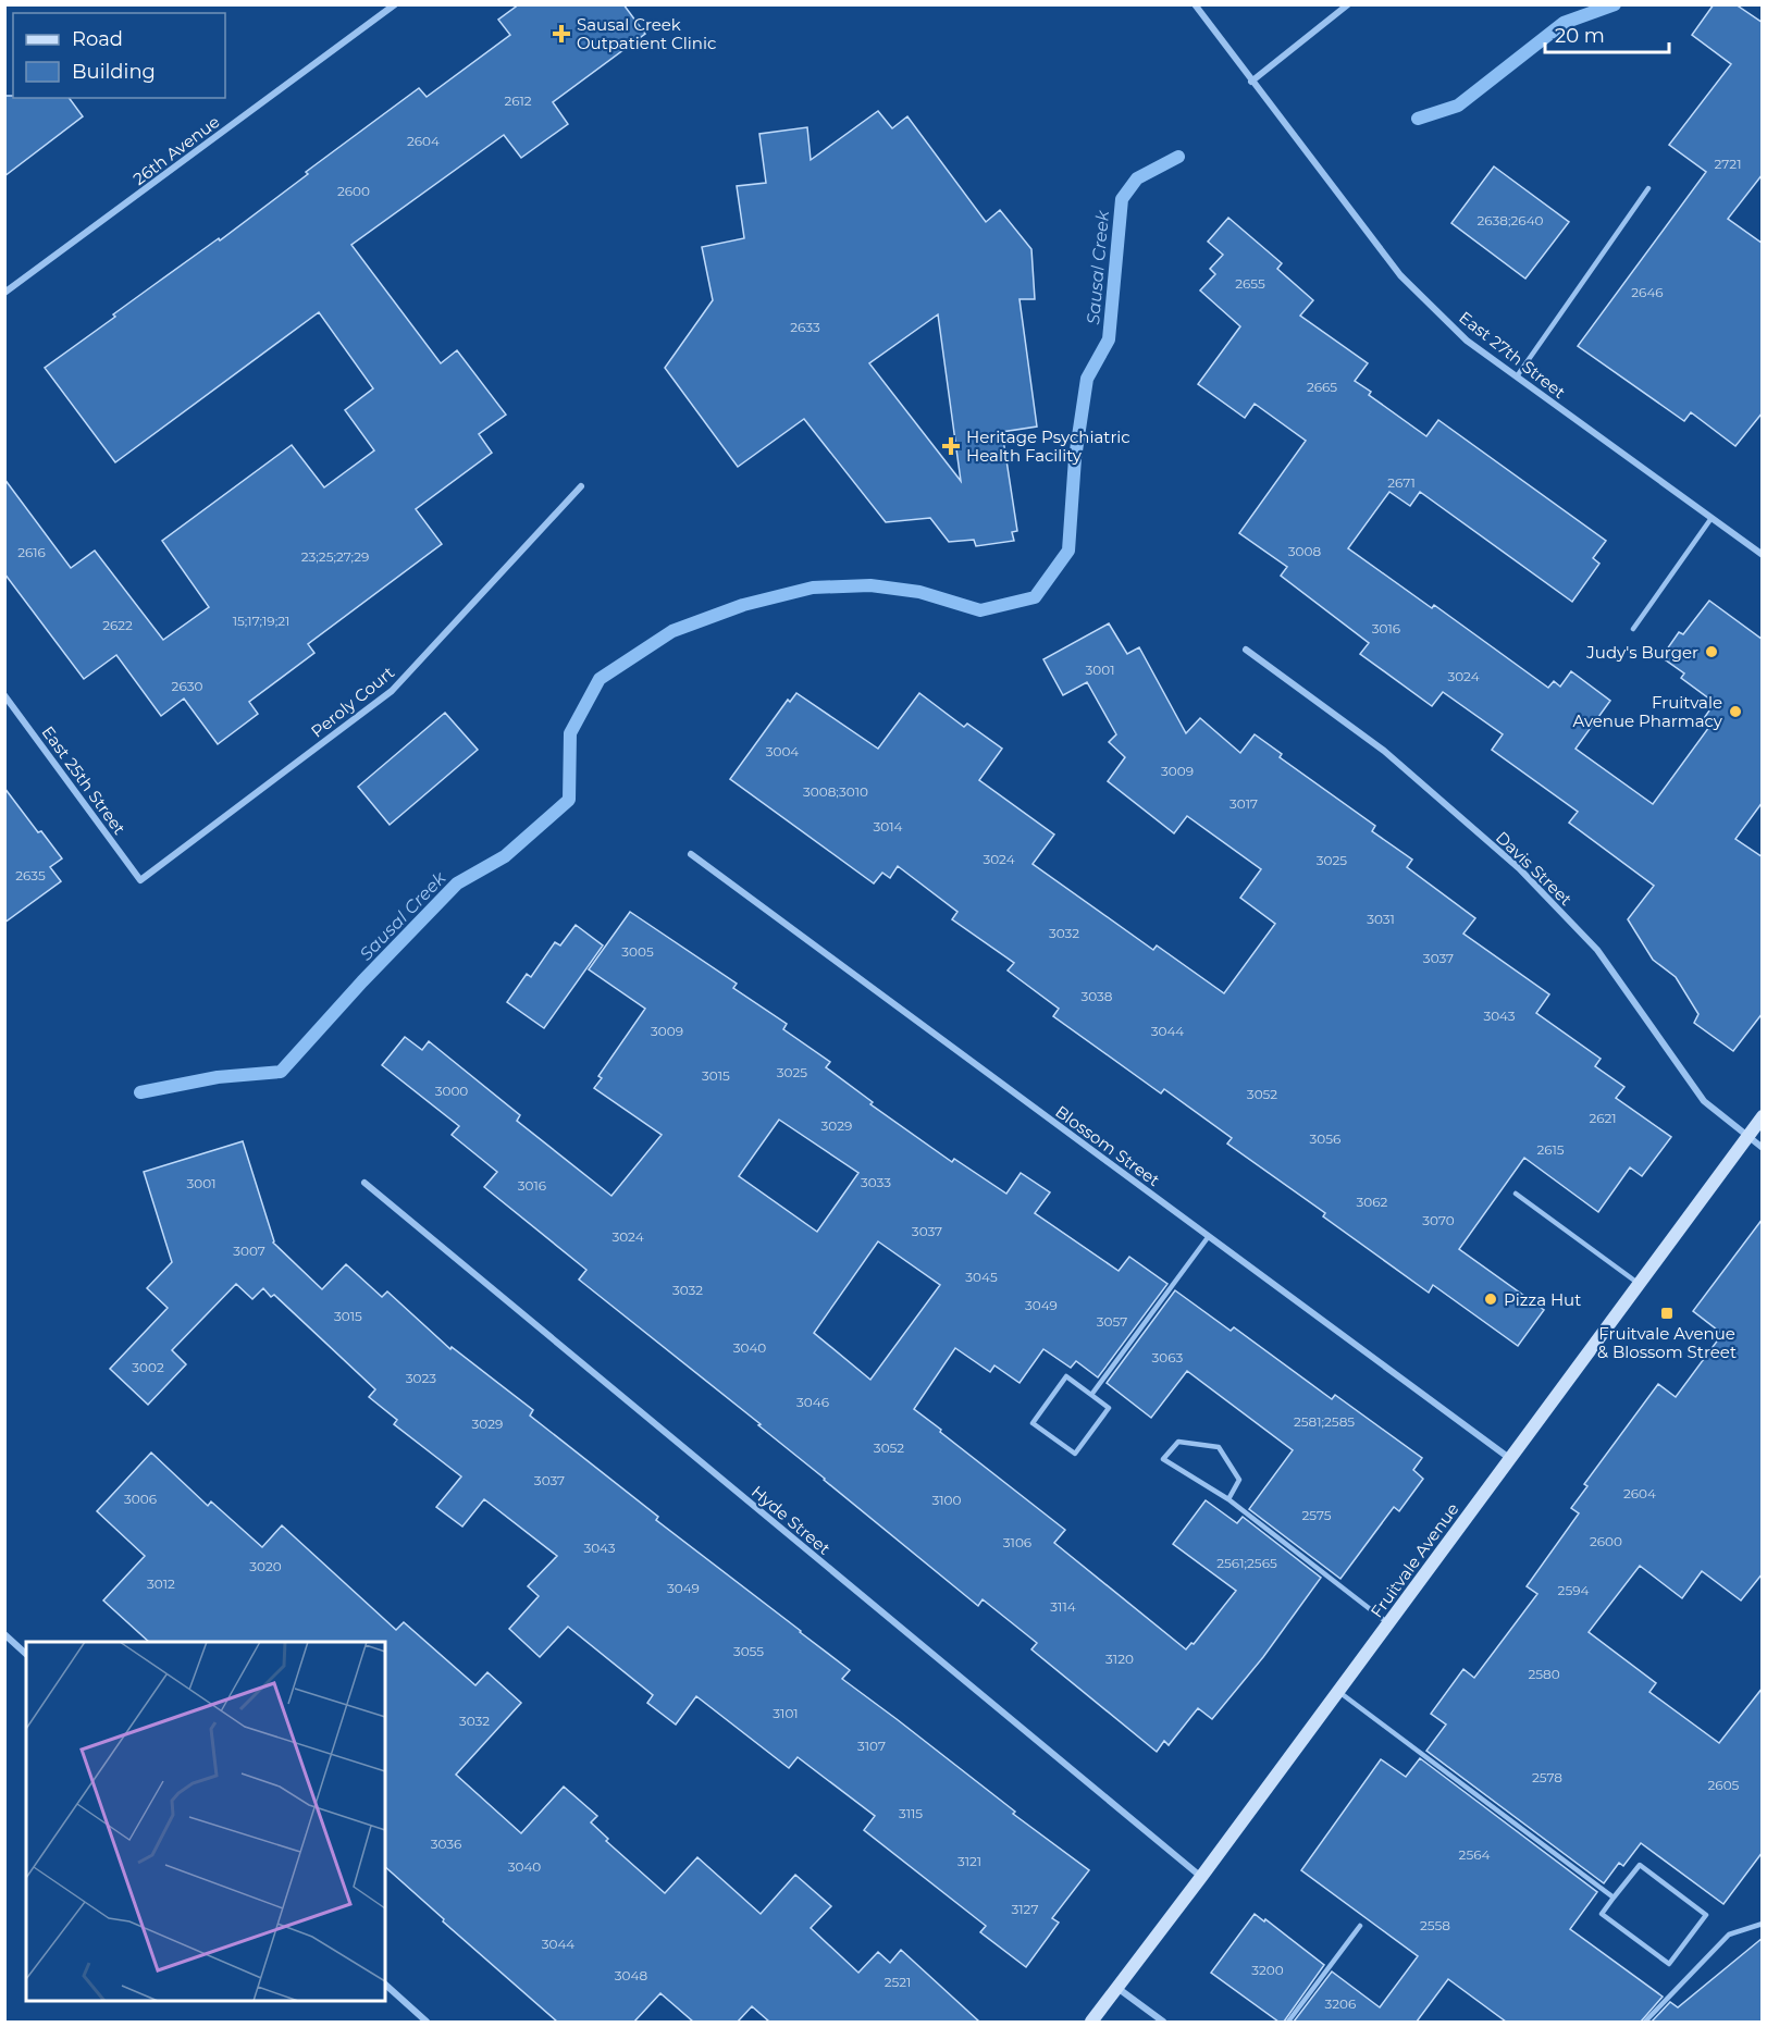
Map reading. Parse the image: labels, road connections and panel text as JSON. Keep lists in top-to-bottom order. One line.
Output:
{"streets":{"main road":["Fruitvale Avenue"],"street":["26th Avenue","East 27th Street","Peroly Court","East 25th Street","Davis Street","Blossom Street","Hyde Street"]},"crossings":[["Peroly Court","East 25th Street"],["Davis Street","Fruitvale Avenue"],["Blossom Street","Fruitvale Avenue"],["Hyde Street","Fruitvale Avenue"]],"water":["Sausal Creek"],"places":{"health":["Sausal Creek Outpatient Clinic","Heritage Psychiatric Health Facility"],"other":["Judy's Burger","Fruitvale Avenue Pharmacy","Pizza Hut"],"transit":["Fruitvale Avenue & Blossom Street"]},"house_numbers":["2612","2604","2721","2600","2638;2640","2655","2646","2633","2665","2671","3008","2616","23;25;27;29","15;17;19;21","2622","3016","3001","3024","2630","3004","3009","3008;3010","3017","3014","3024","3025","2635","3031","3032","3005","3037","3038","3043","3009","3044","3025","3015","3000","3052","2621","3029","3056","2615","3033","3001","3016","3062","3070","3037","3024","3007","3045","3032","3049","3015","3057","3040","3063","3002","3023","3046","2581;2585","3029","3052","3037","2604","3006","3100","2575","2600","3106","3043","2561;2565","3020","3012","3049","2594","3114","3055","3120","2580","3101","3032","3107","2578","2605","3115","3036","2564","3121","3040","3127","2558","3044","3200","3048","2521","3206"],"legend":["Road","Building"],"scale_bar":"20 m"}
